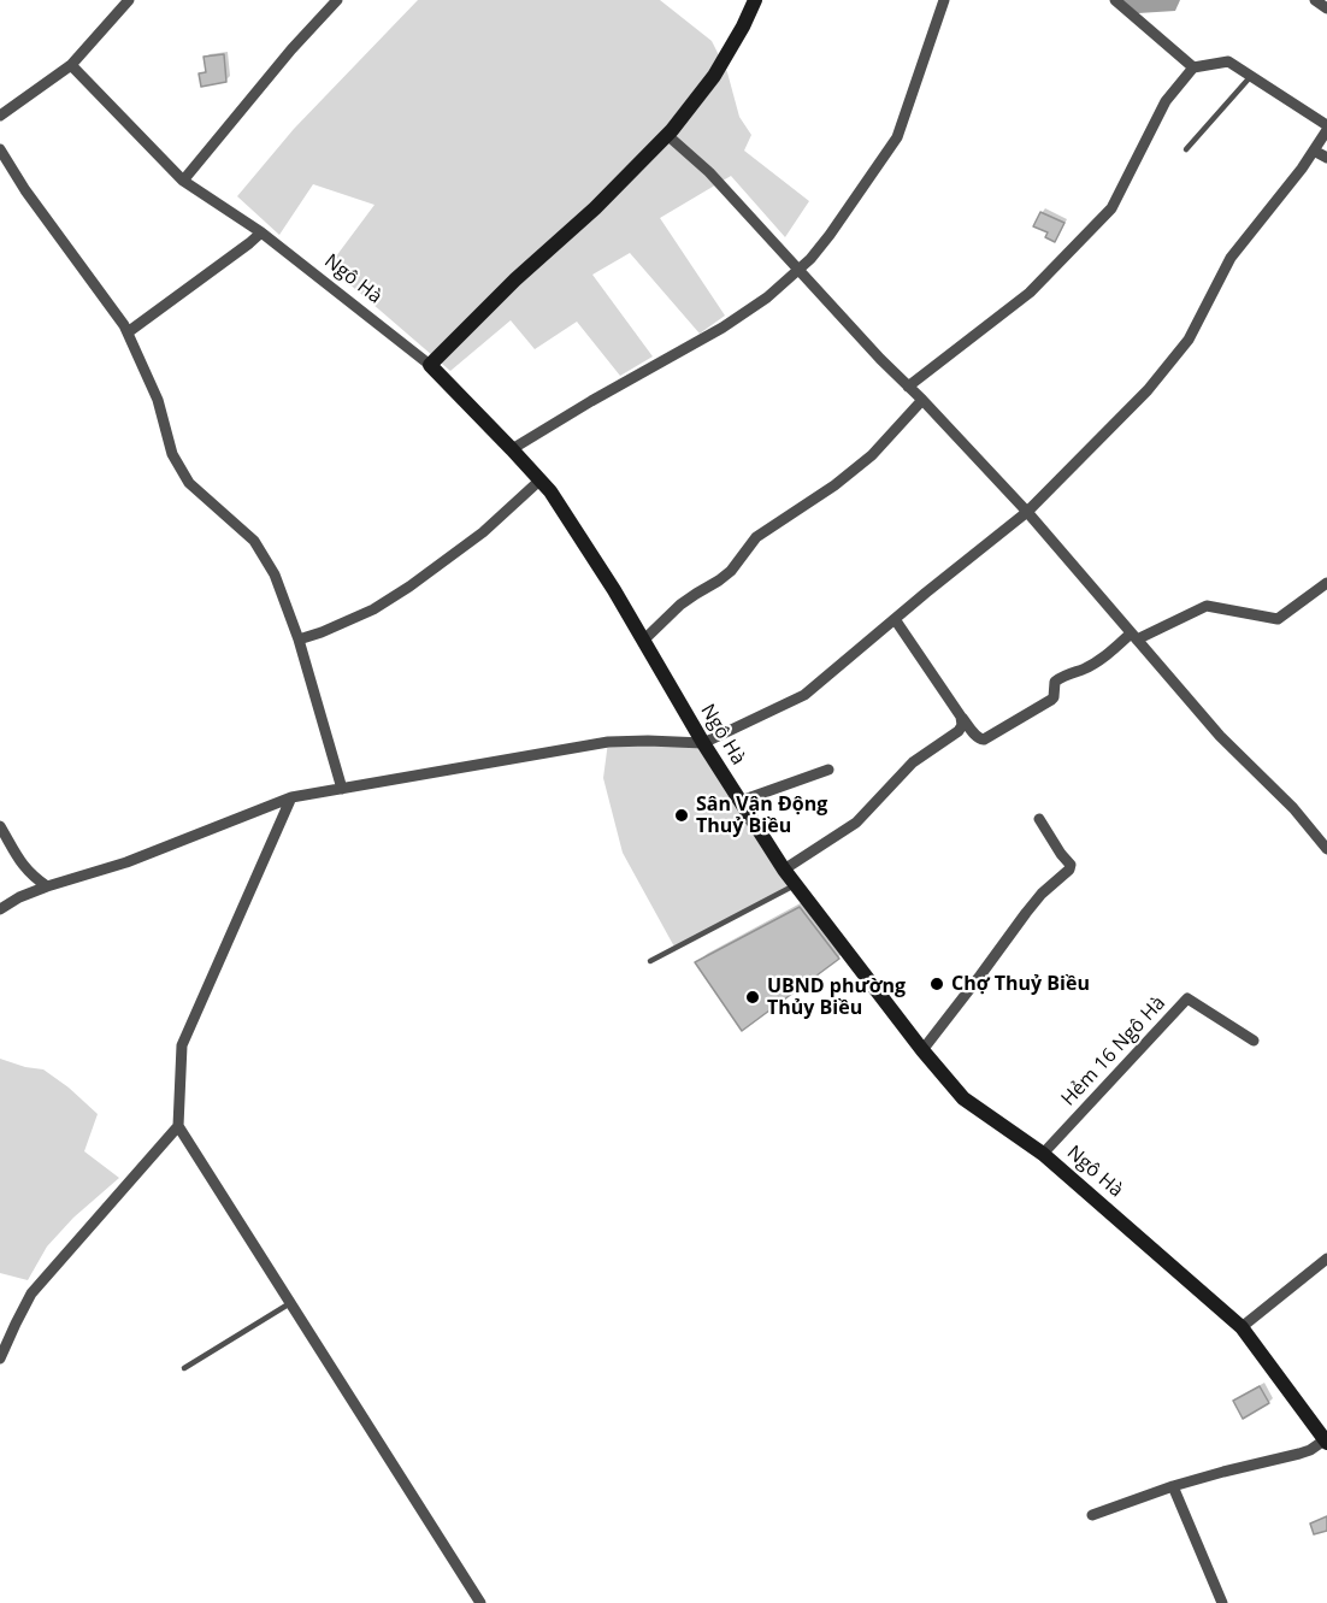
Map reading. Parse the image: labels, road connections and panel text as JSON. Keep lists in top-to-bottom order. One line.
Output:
{"streets":{"street":["Ngô Hà","Hẻm 16 Ngô Hà"]},"crossings":[["Ngô Hà","Hẻm 16 Ngô Hà"]],"places":["Sân Vận Động Thuỷ Biều","Chợ Thuỷ Biều","UBND phường Thủy Biều"]}
